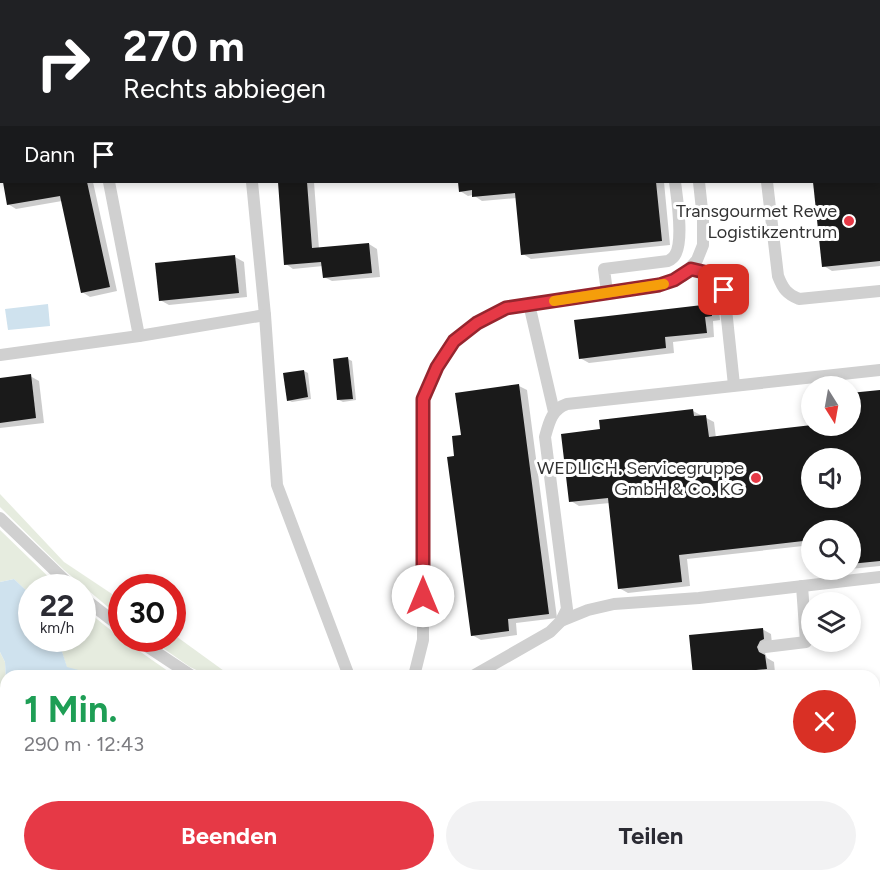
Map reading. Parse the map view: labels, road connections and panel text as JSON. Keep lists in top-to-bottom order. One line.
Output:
{"places":["Transgourmet Rewe Logistikzentrum","WEDLICH. Servicegruppe GmbH & Co. KG"],"north":"bottom","page":{"turn":["270 m","Rechts abbiegen"],"then":"Dann","speed":"22 km/h","limit":"30","heading":["1 Min.","290 m · 12:43"],"buttons":["Beenden","Teilen"]}}
